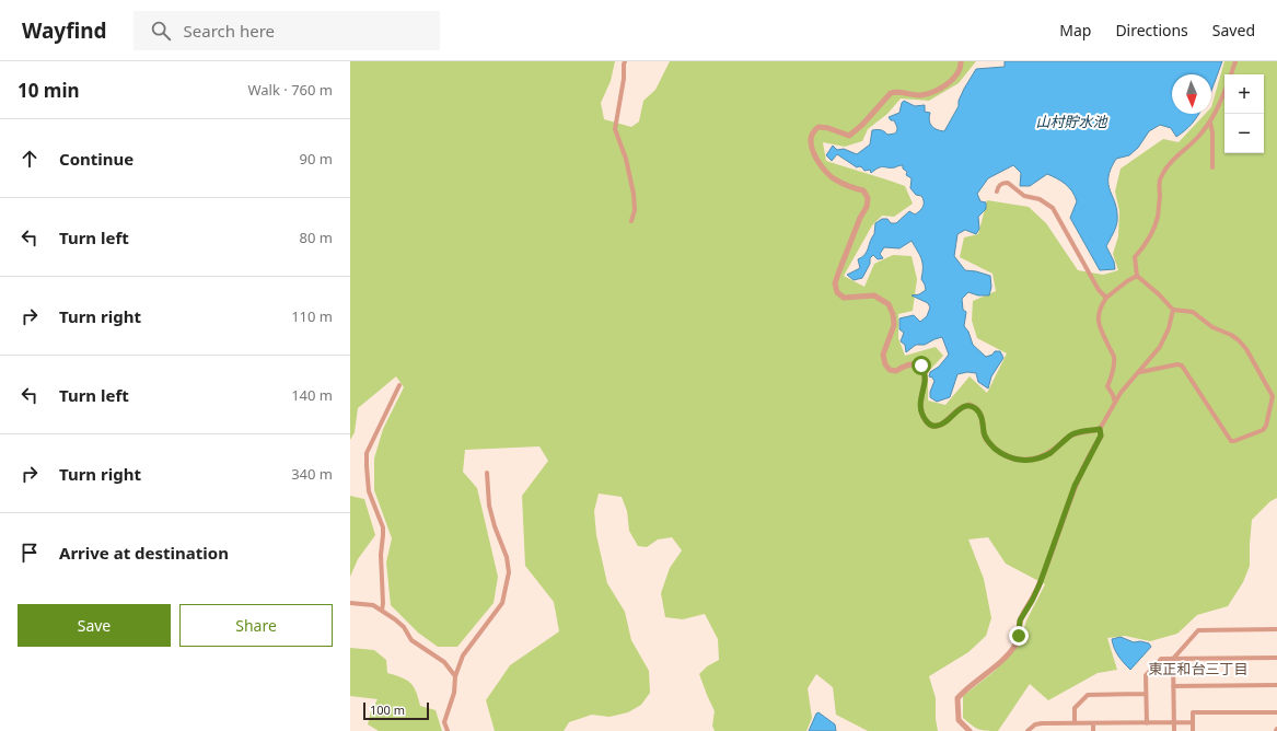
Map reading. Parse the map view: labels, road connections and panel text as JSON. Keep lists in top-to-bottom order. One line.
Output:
{"districts":["東正和台三丁目"],"water":["山村貯水池"],"scale_bar":"100 m","north":"bottom","page":{"header":"Wayfind","search":"Search here","nav":["Map","Directions","Saved"],"heading":["10 min","Walk · 760 m"],"map_buttons":["+","−"],"list":[["Continue","90 m"],["Turn left","80 m"],["Turn right","110 m"],["Turn left","140 m"],["Turn right","340 m"],"Arrive at destination"],"buttons":["Save","Share"],"scale":"100 m"}}
